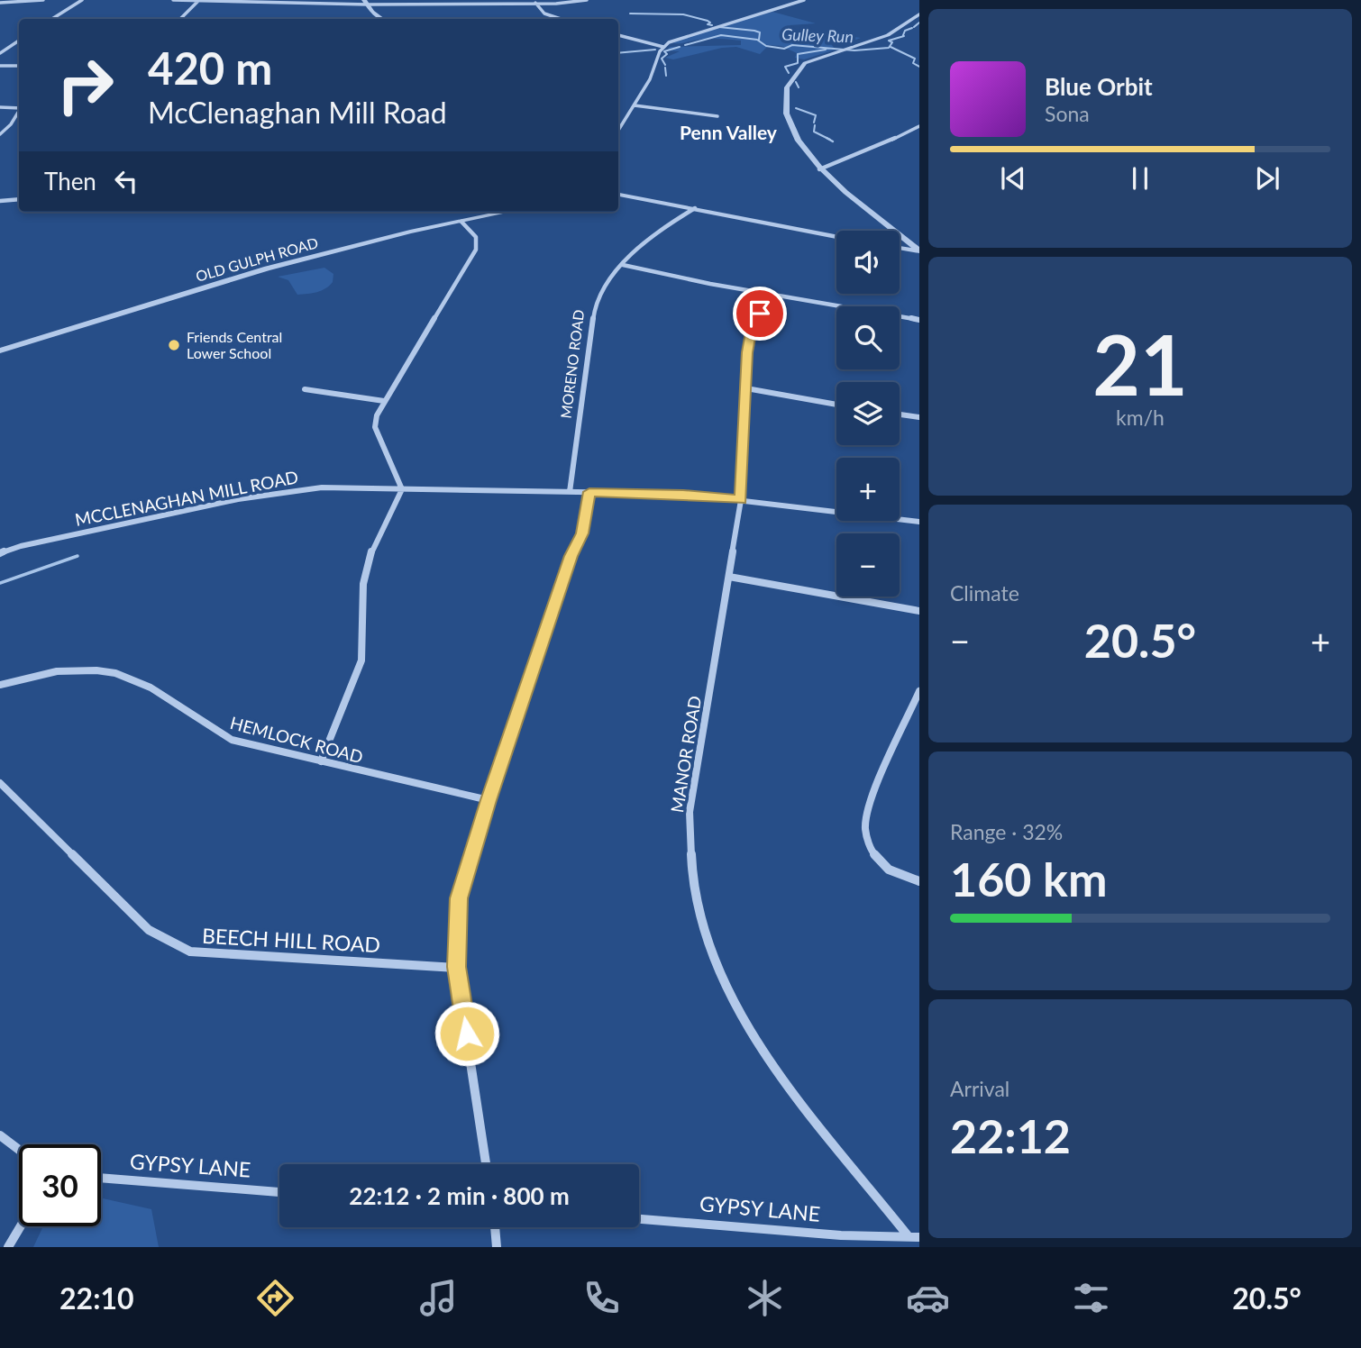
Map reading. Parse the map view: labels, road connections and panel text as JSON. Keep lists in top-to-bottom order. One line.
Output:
{"streets":{"street":["OLD GULPH ROAD","MORENO ROAD","MCCLENAGHAN MILL ROAD","HEMLOCK ROAD","MANOR ROAD","BEECH HILL ROAD","GYPSY LANE"]},"crossings":[["MORENO ROAD","MCCLENAGHAN MILL ROAD"],["MANOR ROAD","GYPSY LANE"]],"districts":["Penn Valley"],"water":["Gulley Run"],"places":["Friends Central Lower School"],"page":{"turn":["420 m","McClenaghan Mill Road"],"song":["Blue Orbit","Sona"],"then":"Then","map_buttons":["+","−"],"tile":[["21","km/h"],"Climate",["Range · 32%","160 km"],["Arrival","22:12"]],"heat":["−","20.5°","+"],"limit":"30","trip":"22:12 · 2 min · 800 m","tabs":["22:10","20.5°"]}}
